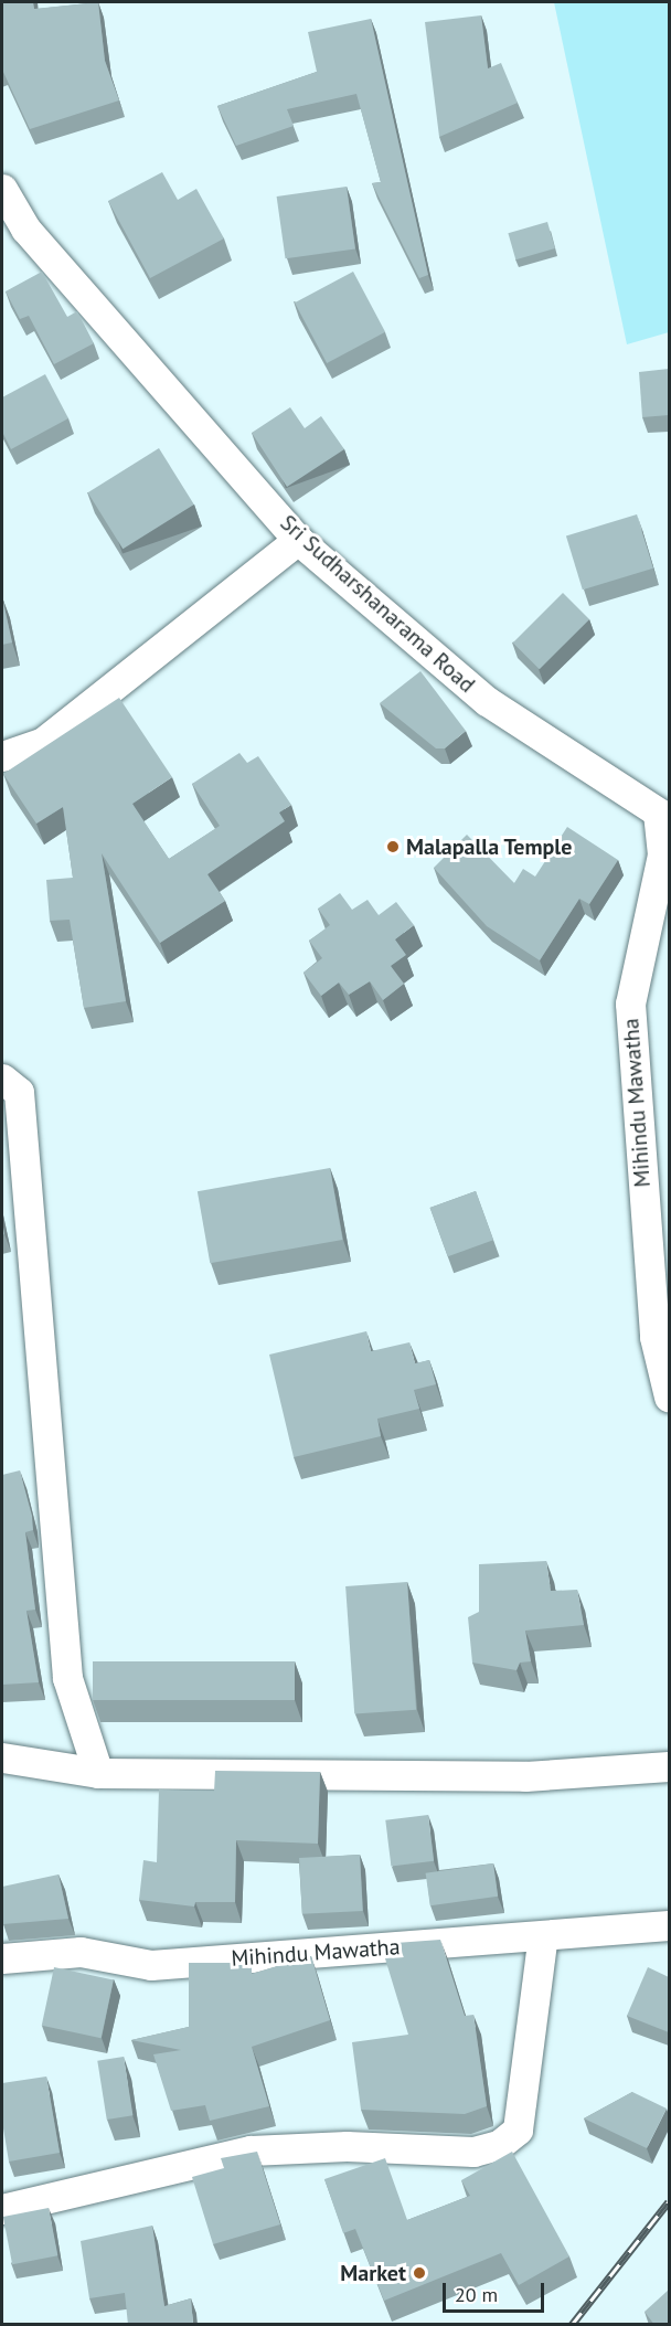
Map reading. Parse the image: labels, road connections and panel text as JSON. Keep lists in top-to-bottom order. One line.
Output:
{"streets":{"street":["Sri Sudharshanarama Road","Mihindu Mawatha"]},"crossings":[["Sri Sudharshanarama Road","Mihindu Mawatha"]],"places":["Malapalla Temple","Market"],"scale_bar":"20 m"}
